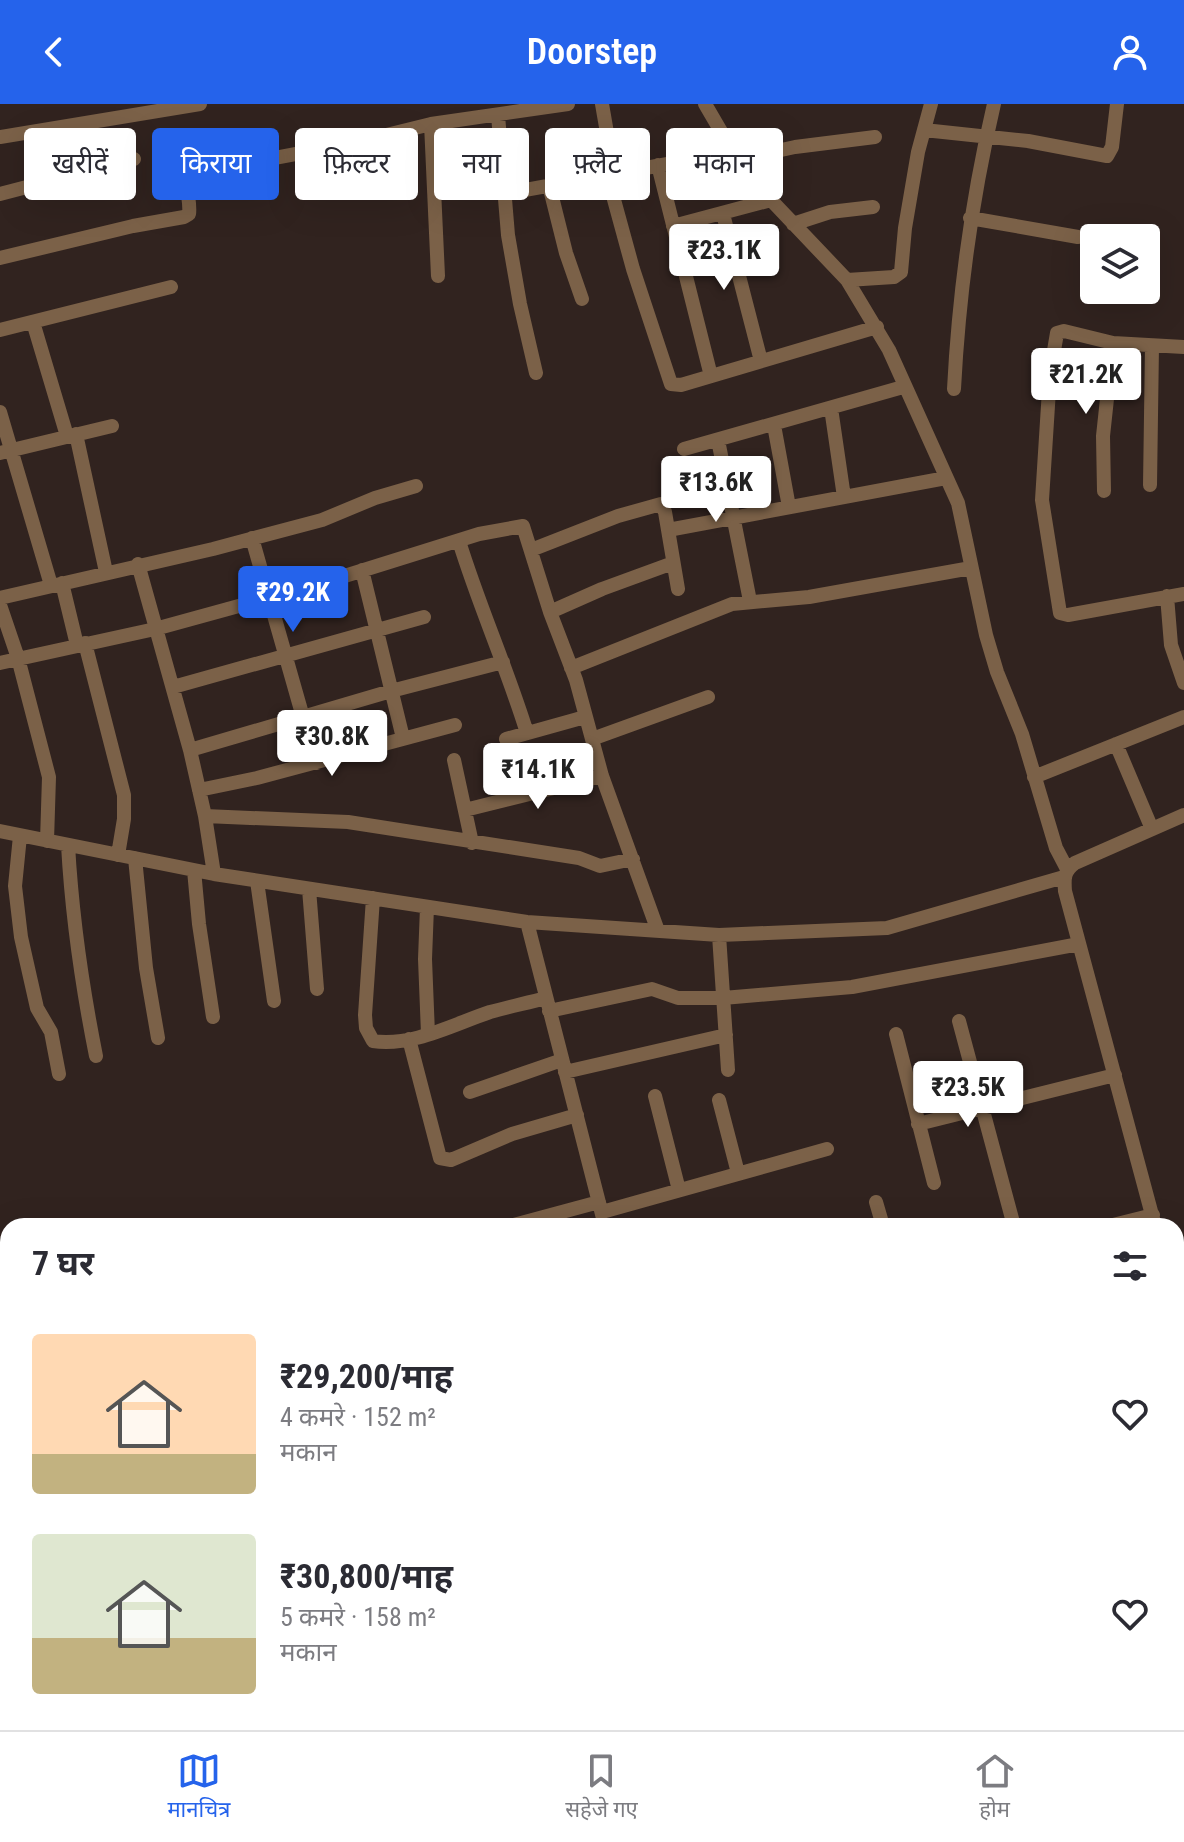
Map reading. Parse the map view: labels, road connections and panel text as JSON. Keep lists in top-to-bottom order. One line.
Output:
{"page":{"header":"Doorstep","chip":["खरीदें","किराया","फ़िल्टर","नया","फ़्लैट","मकान"],"price":["₹23.1K","₹21.2K","₹13.6K","₹29.2K","₹30.8K","₹14.1K","₹23.5K"],"heading":"7 घर","list":[{"name":"₹29,200/माह","note":"4 कमरे · 152 m² · मकान"},{"name":"₹30,800/माह","note":"5 कमरे · 158 m² · मकान"}],"tabs":["मानचित्र","सहेजे गए","होम"]}}
